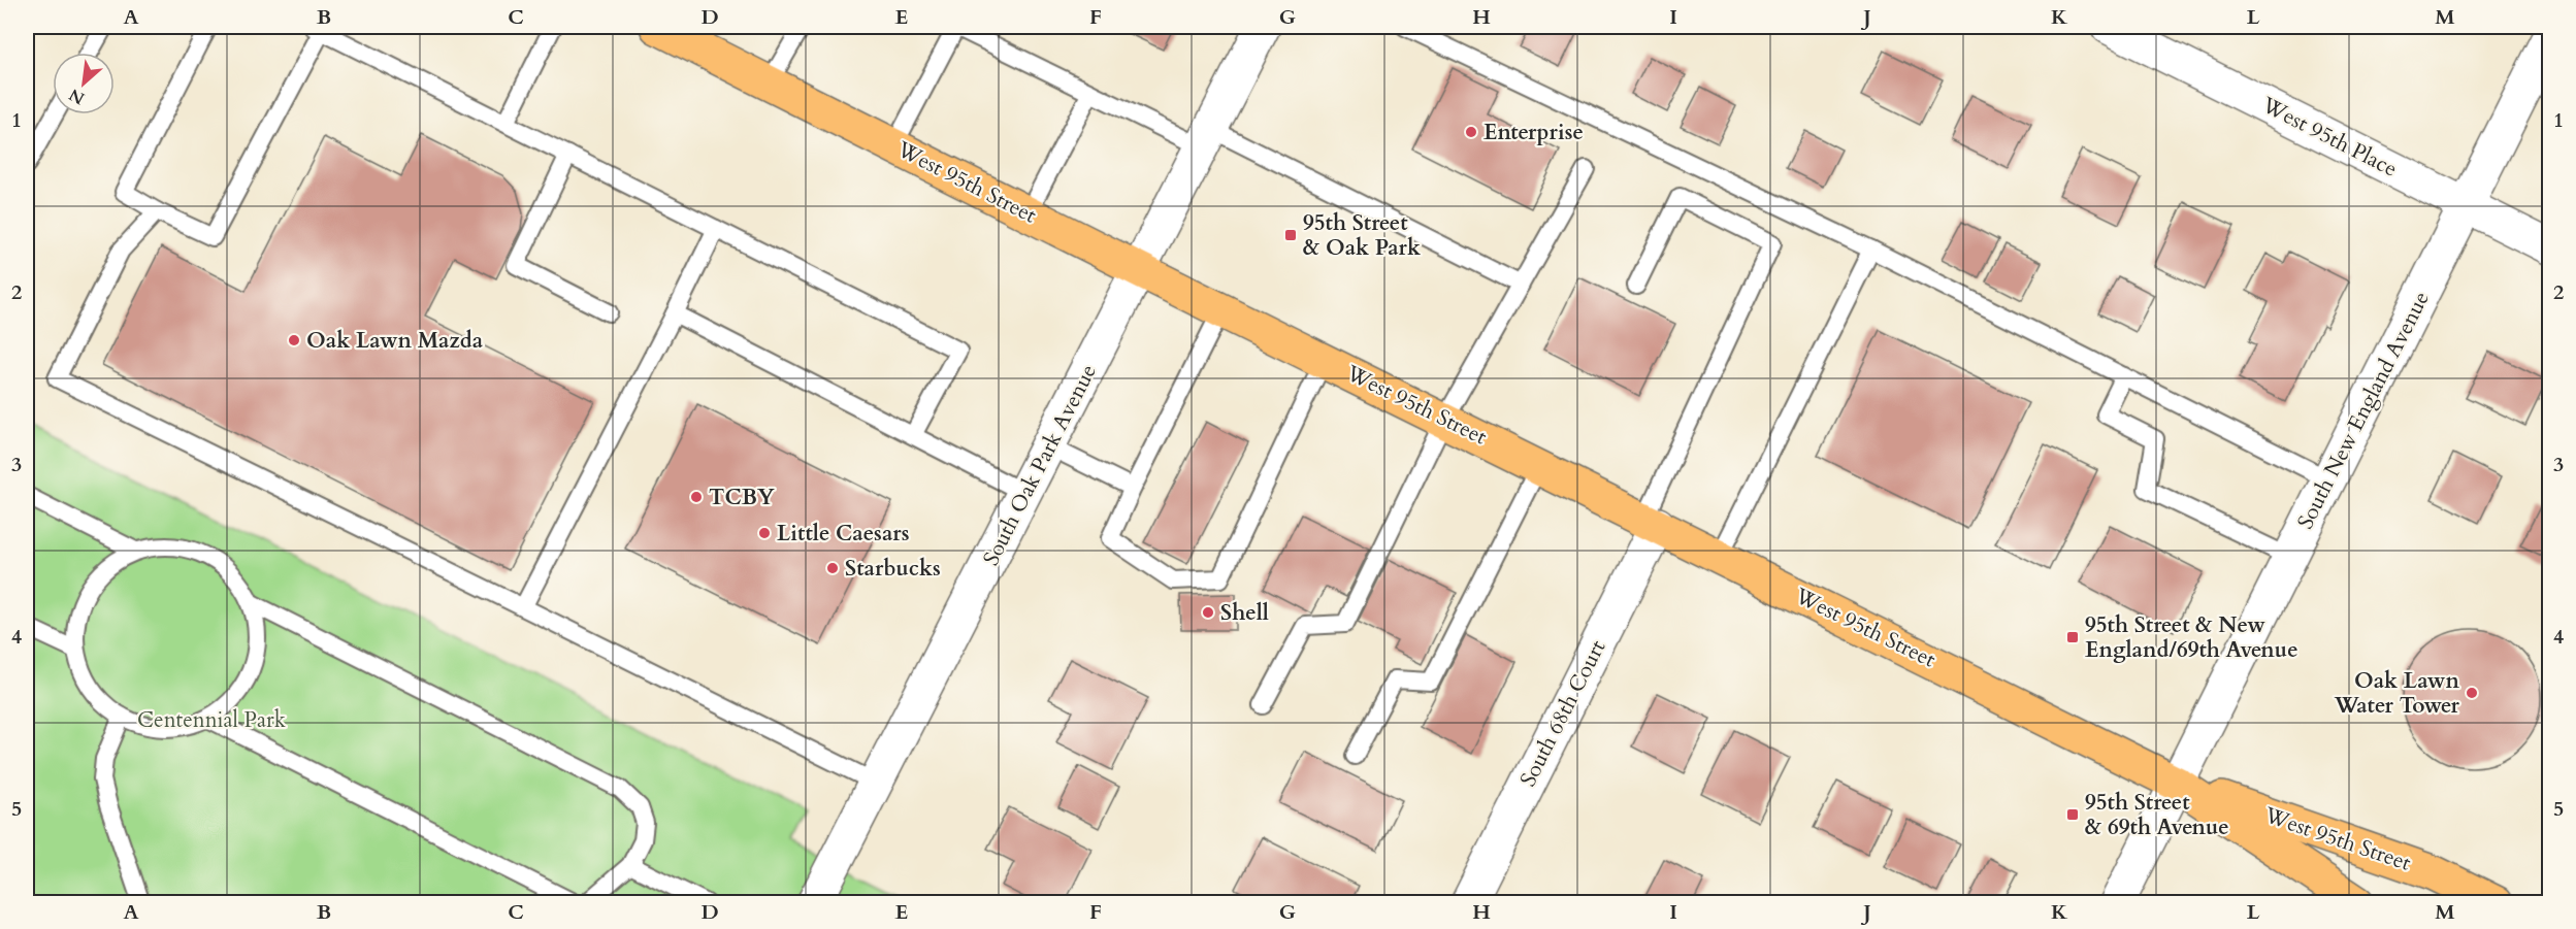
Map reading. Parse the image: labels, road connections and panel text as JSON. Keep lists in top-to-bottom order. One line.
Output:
{"streets":{"main road":["West 95th Street"],"street":["West 95th Place","South New England Avenue","South Oak Park Avenue","South 68th Court"]},"crossings":[["West 95th Place","South New England Avenue"],["West 95th Street","South New England Avenue"],["West 95th Street","South Oak Park Avenue"],["West 95th Street","South 68th Court"]],"parks":["Centennial Park"],"places":{"other":["Enterprise","Oak Lawn Mazda","TCBY","Little Caesars","Starbucks","Shell","Oak Lawn Water Tower"],"transit":["95th Street & Oak Park","95th Street & New England/69th Avenue","95th Street & 69th Avenue"]},"north":"bottom left","grid":{"columns":["A","B","C","D","E","F","G","H","I","J","K","L","M"],"rows":["1","2","3","4","5"]}}
